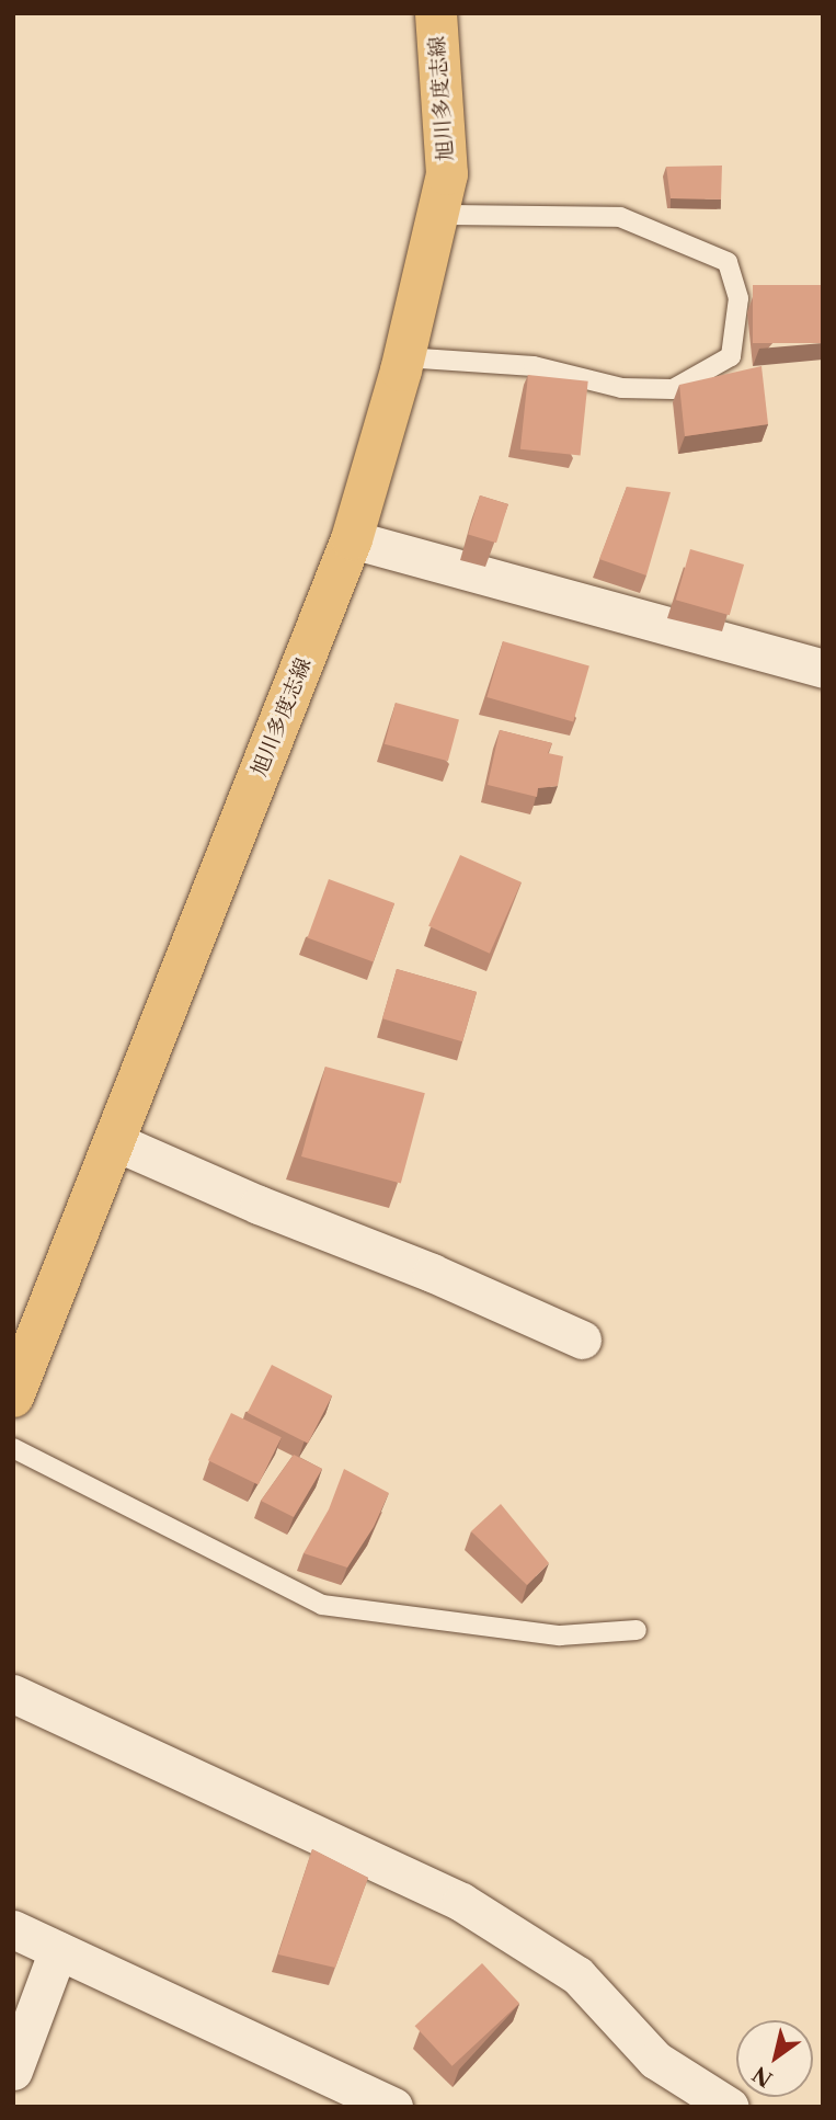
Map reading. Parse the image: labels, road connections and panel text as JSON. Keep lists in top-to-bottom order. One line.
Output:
{"streets":{"main road":["旭川多度志線"]},"north":"bottom left"}
